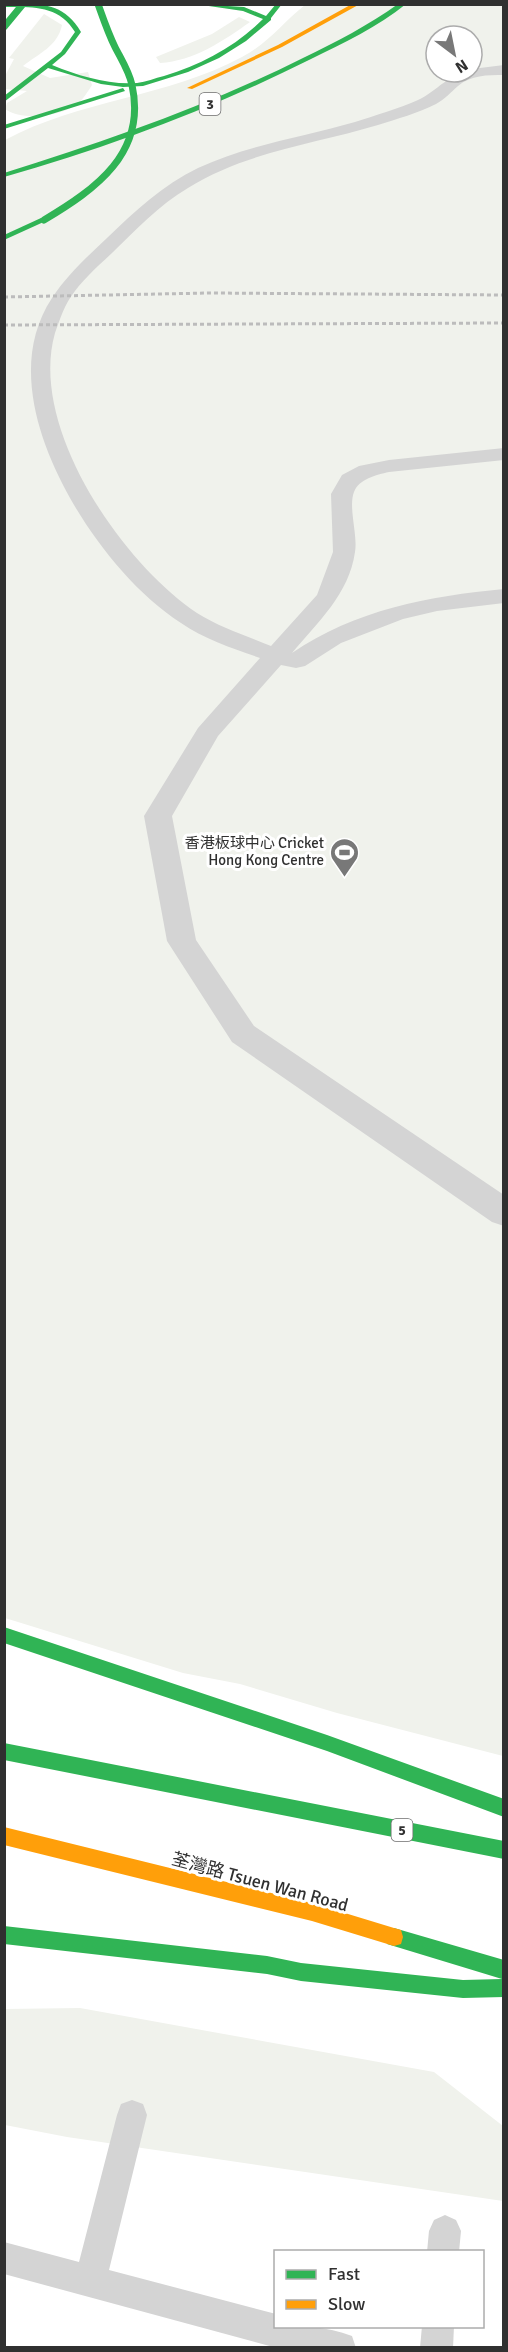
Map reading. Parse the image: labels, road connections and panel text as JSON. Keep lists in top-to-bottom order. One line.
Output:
{"streets":{"main road":["3","5","荃灣路 Tsuen Wan Road"]},"places":{"sports":["香港板球中心 Cricket Hong Kong Centre"]},"legend":["Fast","Slow"],"north":"bottom right"}
